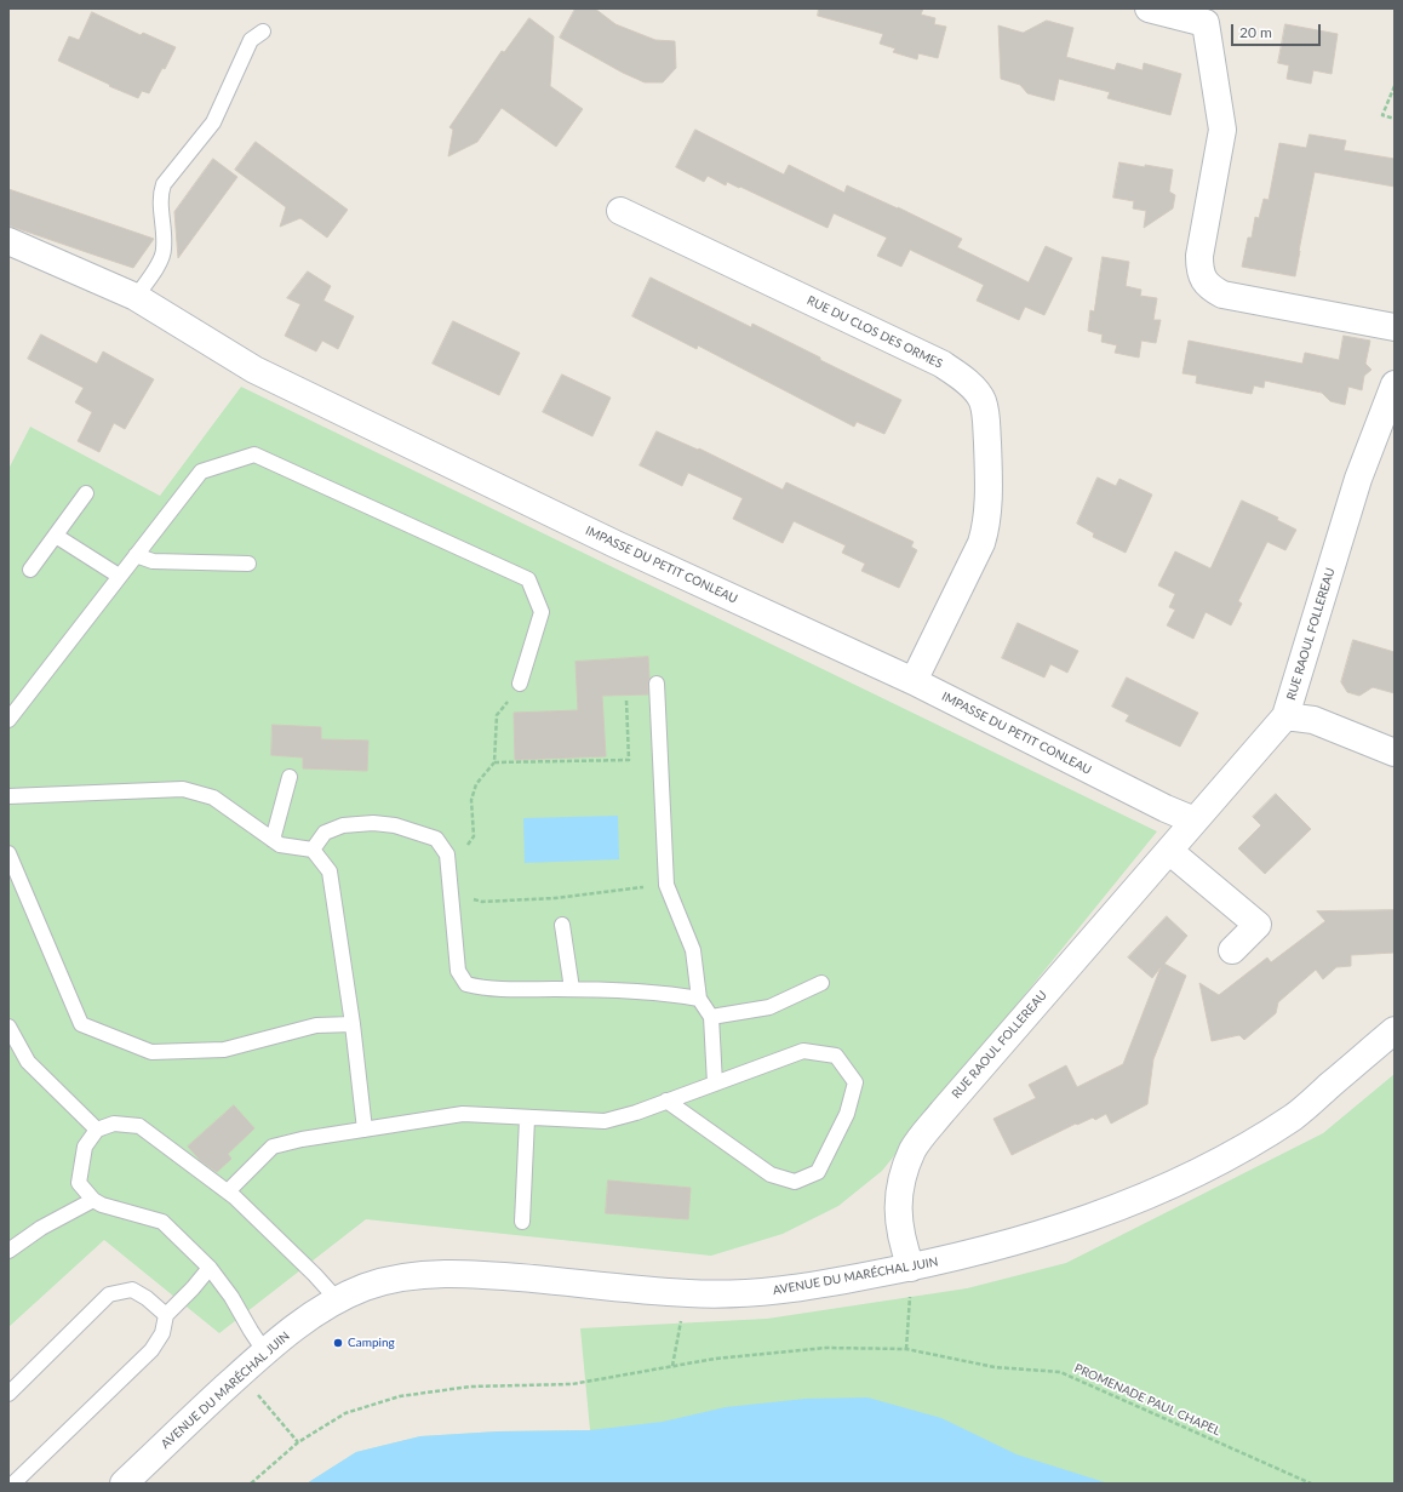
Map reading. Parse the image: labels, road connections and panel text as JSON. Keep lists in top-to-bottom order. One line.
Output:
{"streets":{"street":["RUE DU CLOS DES ORMES","IMPASSE DU PETIT CONLEAU","RUE RAOUL FOLLEREAU","AVENUE DU MARÉCHAL JUIN"],"path":["PROMENADE PAUL CHAPEL"]},"crossings":[["RUE DU CLOS DES ORMES","IMPASSE DU PETIT CONLEAU"],["IMPASSE DU PETIT CONLEAU","RUE RAOUL FOLLEREAU"],["RUE RAOUL FOLLEREAU","AVENUE DU MARÉCHAL JUIN"]],"places":["Camping"],"scale_bar":"20 m"}
